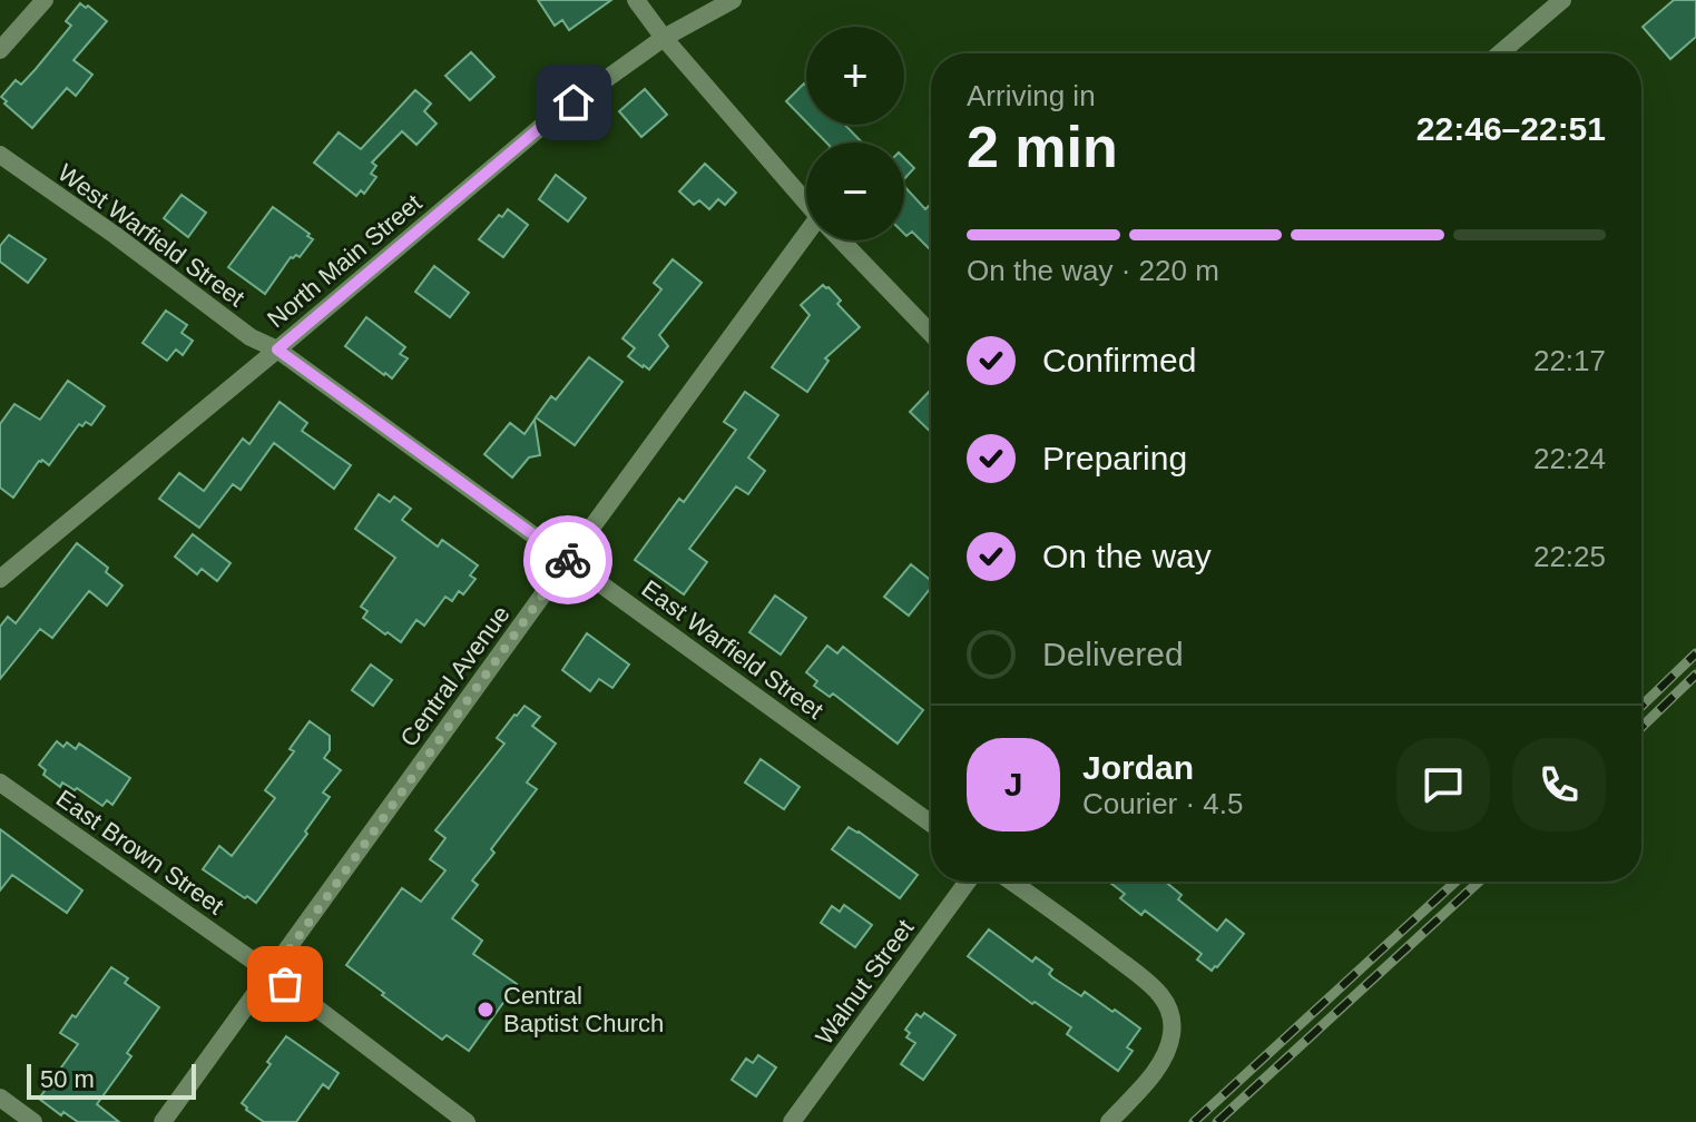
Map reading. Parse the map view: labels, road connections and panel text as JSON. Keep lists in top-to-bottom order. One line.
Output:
{"streets":{"street":["West Warfield Street","North Main Street","East Warfield Street","Central Avenue","East Brown Street","Walnut Street"]},"crossings":[["West Warfield Street","North Main Street"],["West Warfield Street","East Warfield Street"],["North Main Street","East Warfield Street"],["East Warfield Street","Central Avenue"],["Central Avenue","East Brown Street"]],"places":["Central Baptist Church"],"scale_bar":"50 m","page":{"map_buttons":["+","−"],"heading":["2 min","Arriving in","22:46–22:51"],"panel":["Jordan","Courier · 4.5"],"bar":"On the way · 220 m","list":[["Confirmed","22:17"],["Preparing","22:24"],["On the way","22:25"],"Delivered"],"round":"J","scale":"50 m"}}
